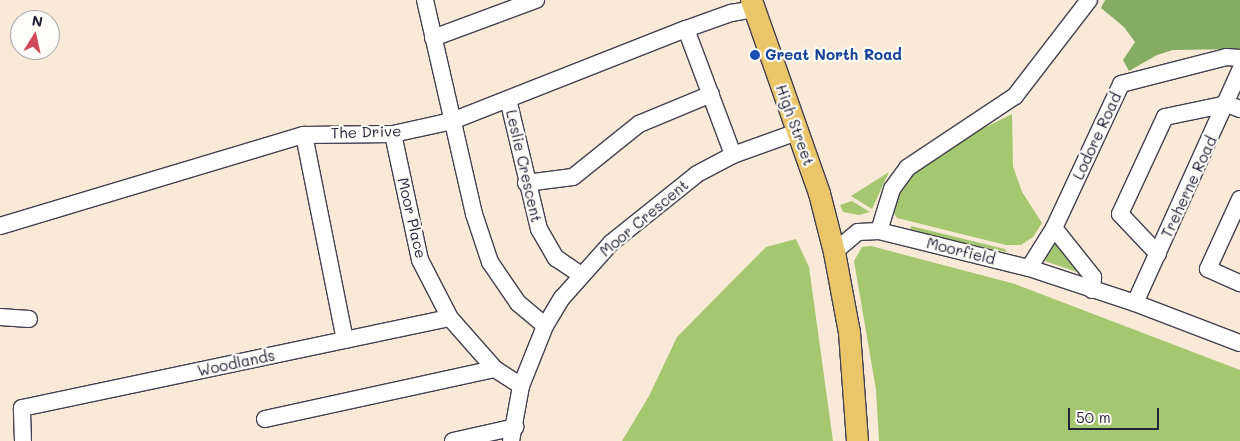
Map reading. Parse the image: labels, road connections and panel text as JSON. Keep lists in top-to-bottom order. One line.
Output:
{"streets":{"main road":["High Street"],"street":["The Drive","Lodore Road","Leslie Crescent","Treherne Road","Moor Place","Moor Crescent","Moorfield","Woodlands"]},"crossings":[["High Street","The Drive"],["High Street","Moor Crescent"],["High Street","Moorfield"],["The Drive","Leslie Crescent"],["The Drive","Moor Place"],["Lodore Road","Moorfield"],["Leslie Crescent","Moor Crescent"],["Treherne Road","Moorfield"],["Moor Place","Moor Crescent"],["Moor Place","Woodlands"]],"places":["Great North Road"],"scale_bar":"50 m","north":"top"}
